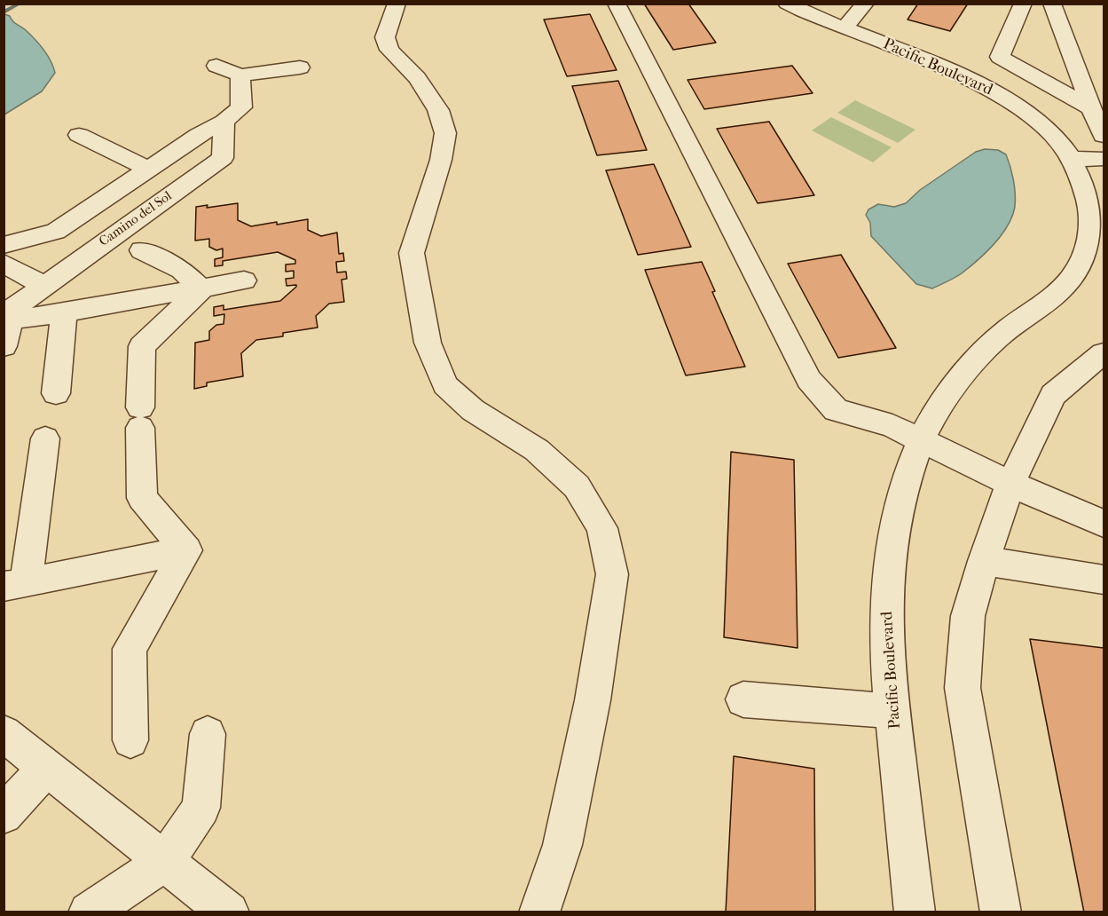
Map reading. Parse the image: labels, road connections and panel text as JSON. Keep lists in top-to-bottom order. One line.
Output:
{"streets":{"street":["Pacific Boulevard","Camino del Sol"]}}
